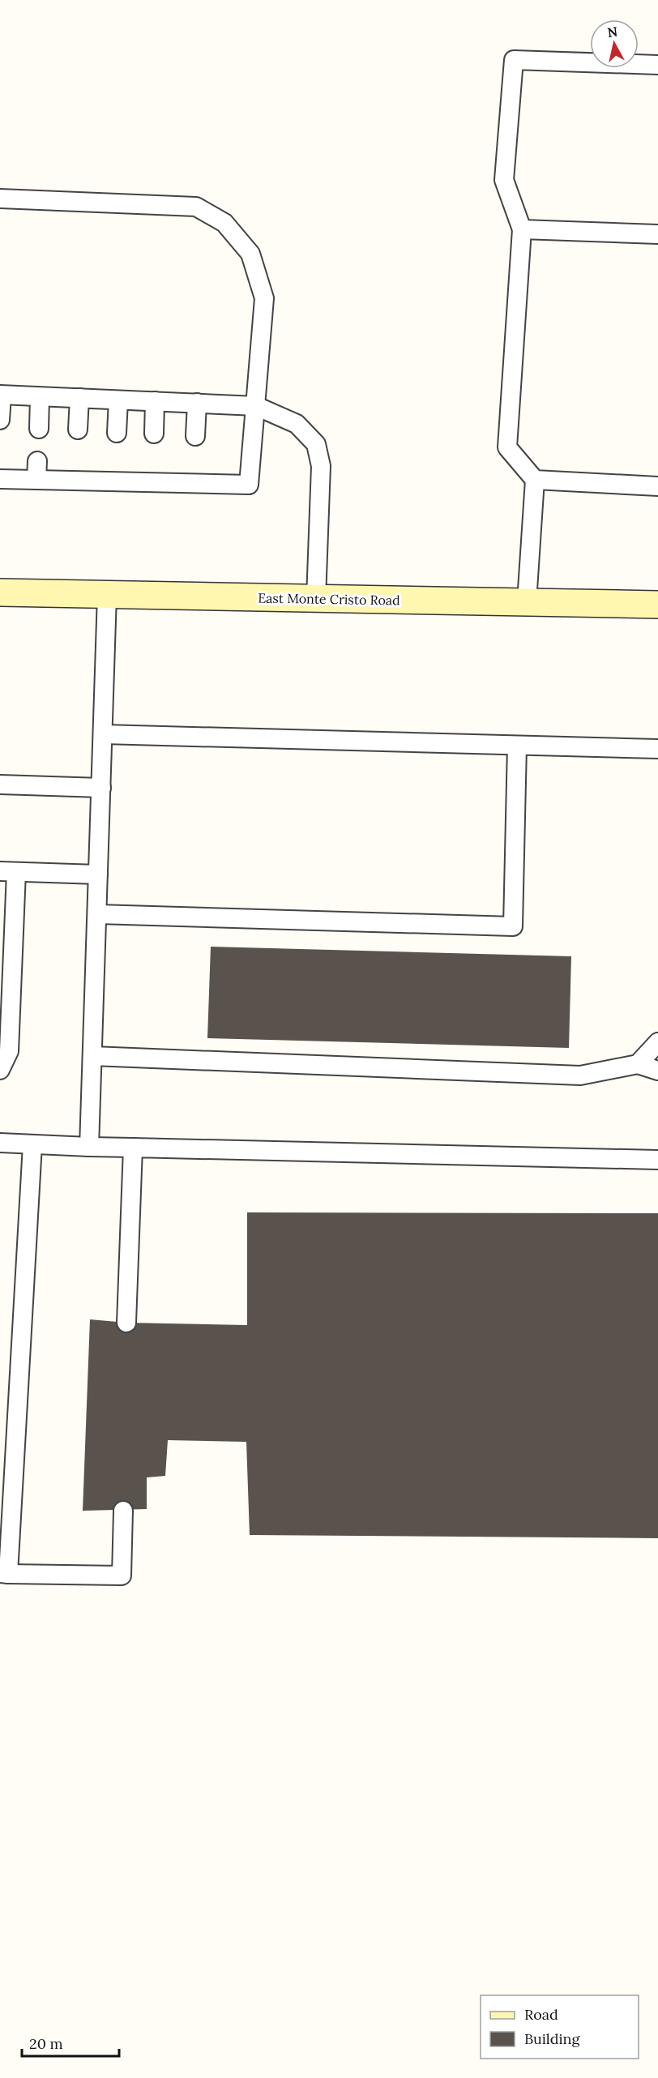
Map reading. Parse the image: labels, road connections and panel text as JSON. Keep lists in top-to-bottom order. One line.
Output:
{"streets":{"main road":["East Monte Cristo Road"]},"legend":["Road","Building"],"scale_bar":"20 m","north":"top"}
